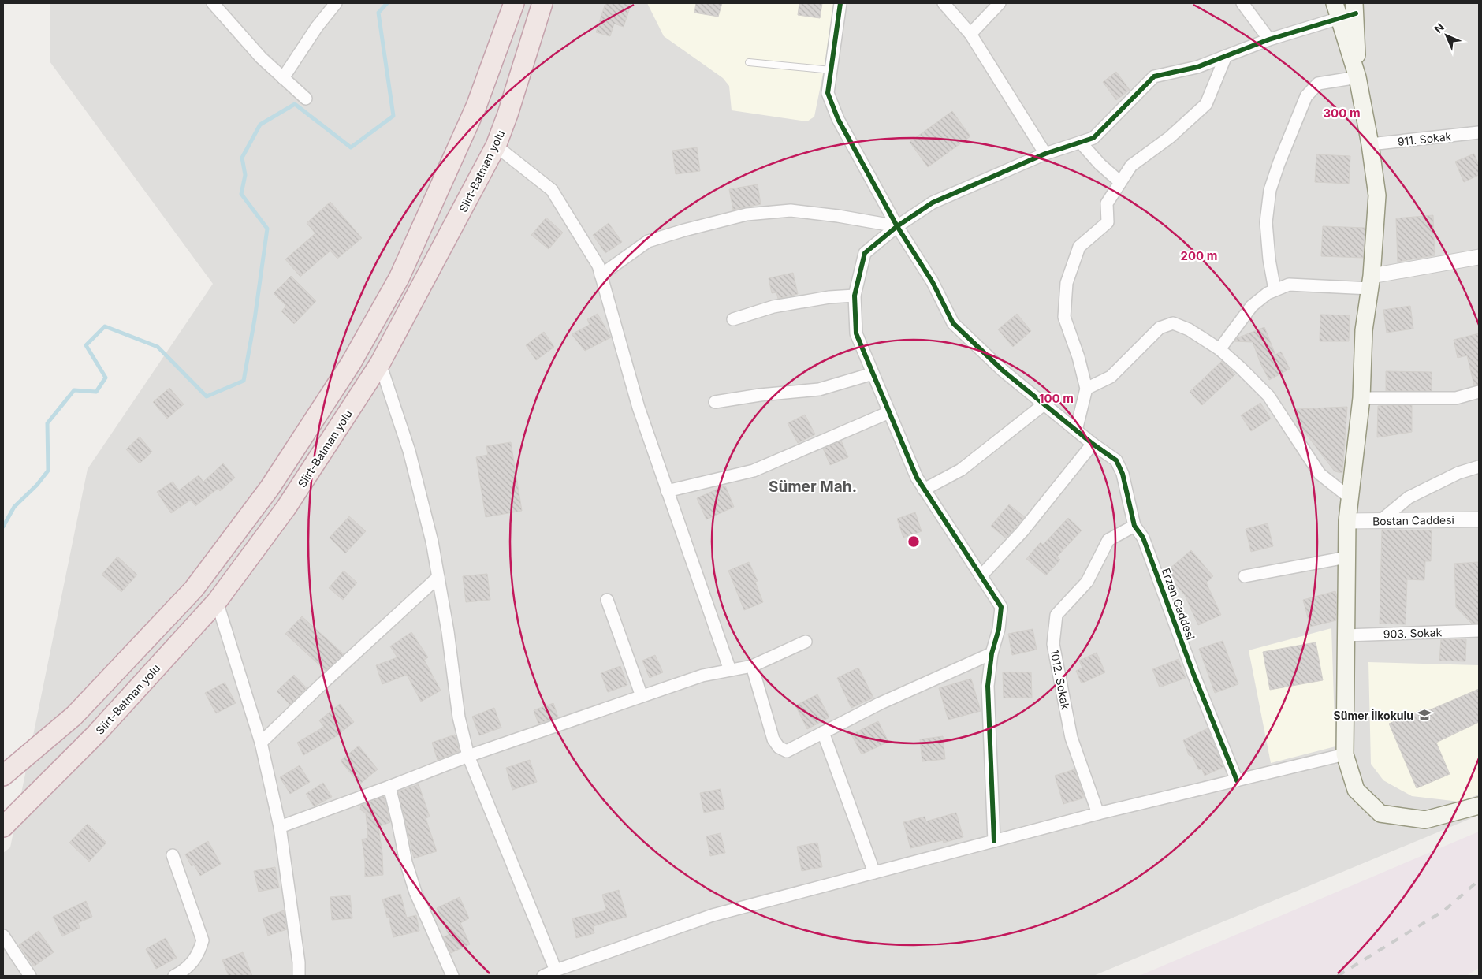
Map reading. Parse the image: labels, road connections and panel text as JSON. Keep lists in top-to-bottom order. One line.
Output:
{"streets":{"highway":["Siirt-Batman yolu"],"street":["911. Sokak","Bostan Caddesi","Erzen Caddesi","903. Sokak","1012. Sokak"]},"crossings":[["Erzen Caddesi","1012. Sokak"]],"districts":["Sümer Mah."],"places":{"school or university":["Sümer İlkokulu"]},"north":"top left","rings":["300 m","200 m","100 m"]}
